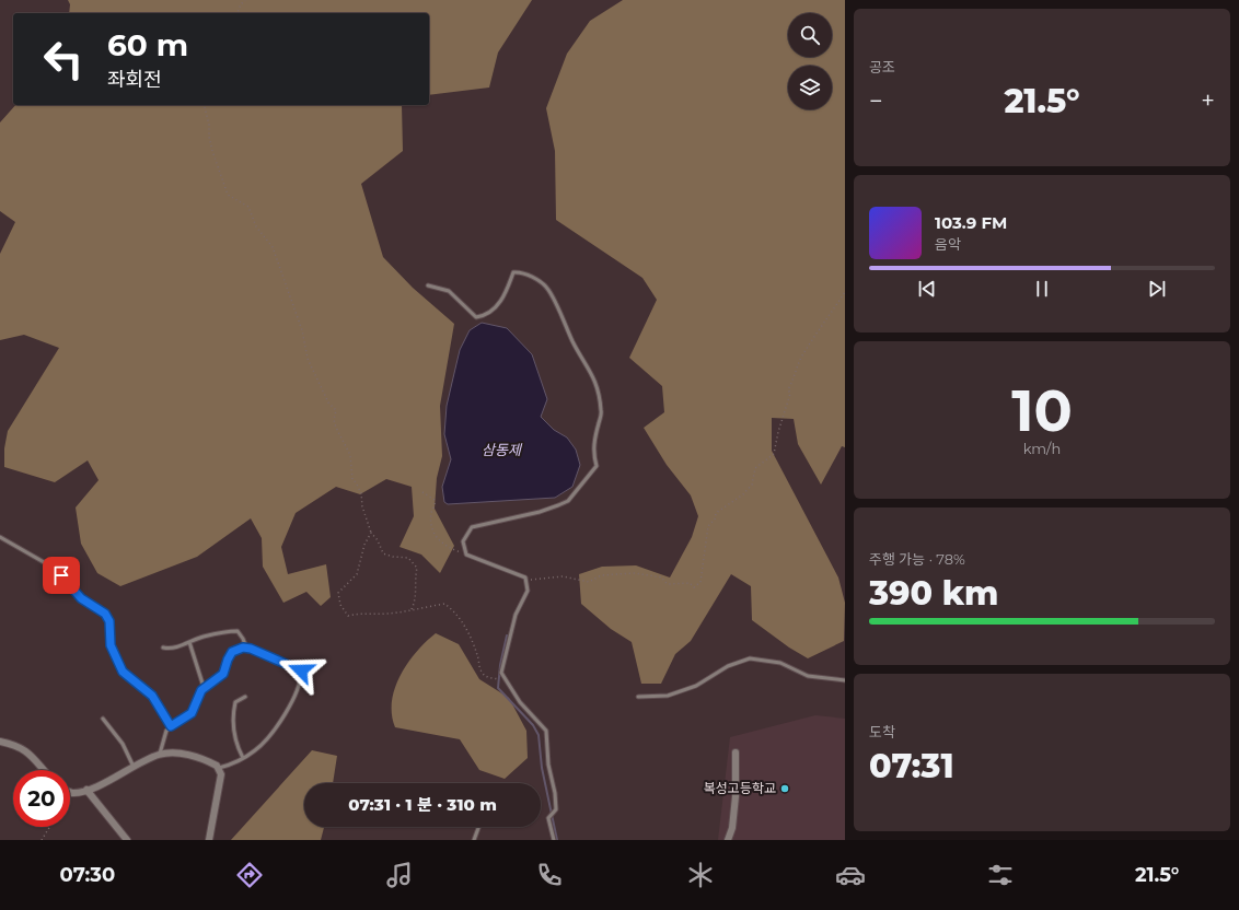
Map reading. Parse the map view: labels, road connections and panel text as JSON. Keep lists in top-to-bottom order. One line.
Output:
{"water":["삼동제"],"places":["복성고등학교"],"page":{"tile":["공조",["10","km/h"],["주행 가능 · 78%","390 km"],["도착","07:31"]],"turn":["60 m","좌회전"],"heat":["−","21.5°","+"],"song":["103.9 FM","음악"],"limit":"20","trip":"07:31 · 1 분 · 310 m","tabs":["07:30","21.5°"]}}
